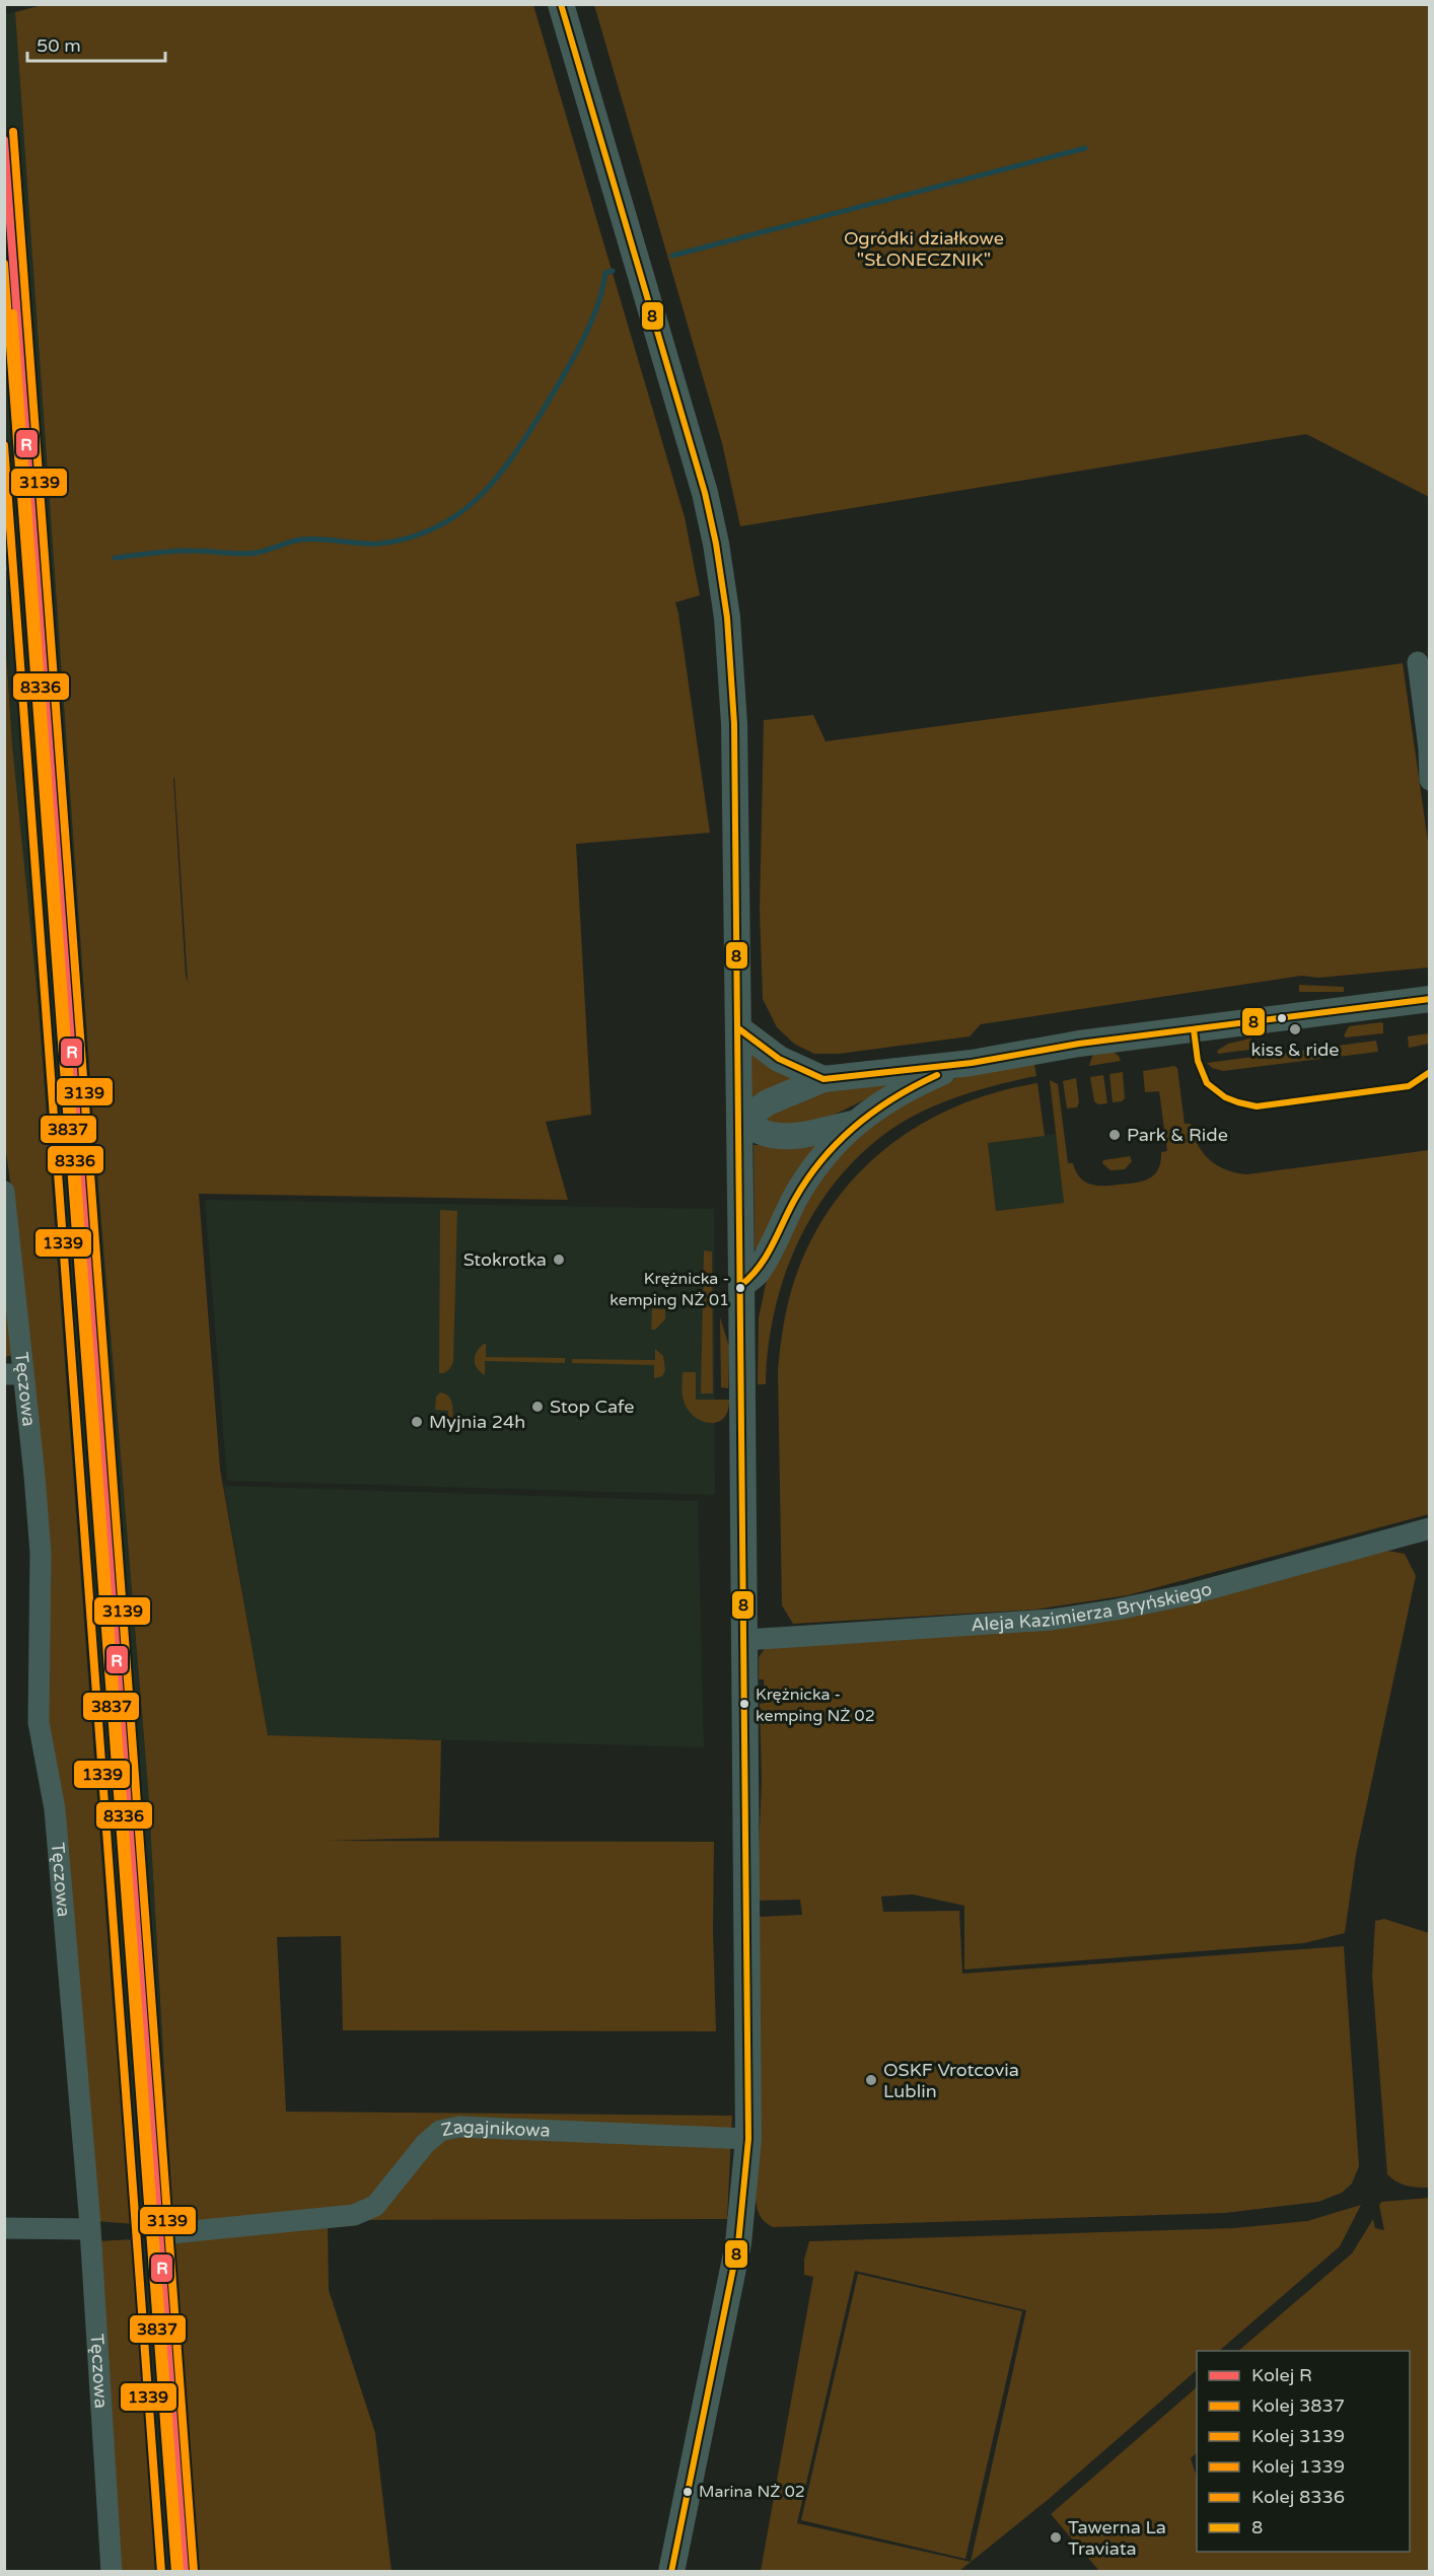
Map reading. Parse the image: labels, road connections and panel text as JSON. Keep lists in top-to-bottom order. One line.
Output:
{"streets":{"street":["Tęczowa","Aleja Kazimierza Bryńskiego","Zagajnikowa"]},"parks":["Ogródki działkowe \"SŁONECZNIK\""],"places":["kiss & ride","Park & Ride","Stokrotka","Krężnicka - kemping NŻ 01","Stop Cafe","Myjnia 24h","Krężnicka - kemping NŻ 02","OSKF Vrotcovia Lublin","Marina NŻ 02","Tawerna La Traviata"],"lines":["transit line 8","rail line 3139","rail line R","rail line 3837","rail line 8336","rail line 1339"],"legend":["Kolej R","Kolej 3837","Kolej 3139","Kolej 1339","Kolej 8336","8"],"scale_bar":"50 m"}
